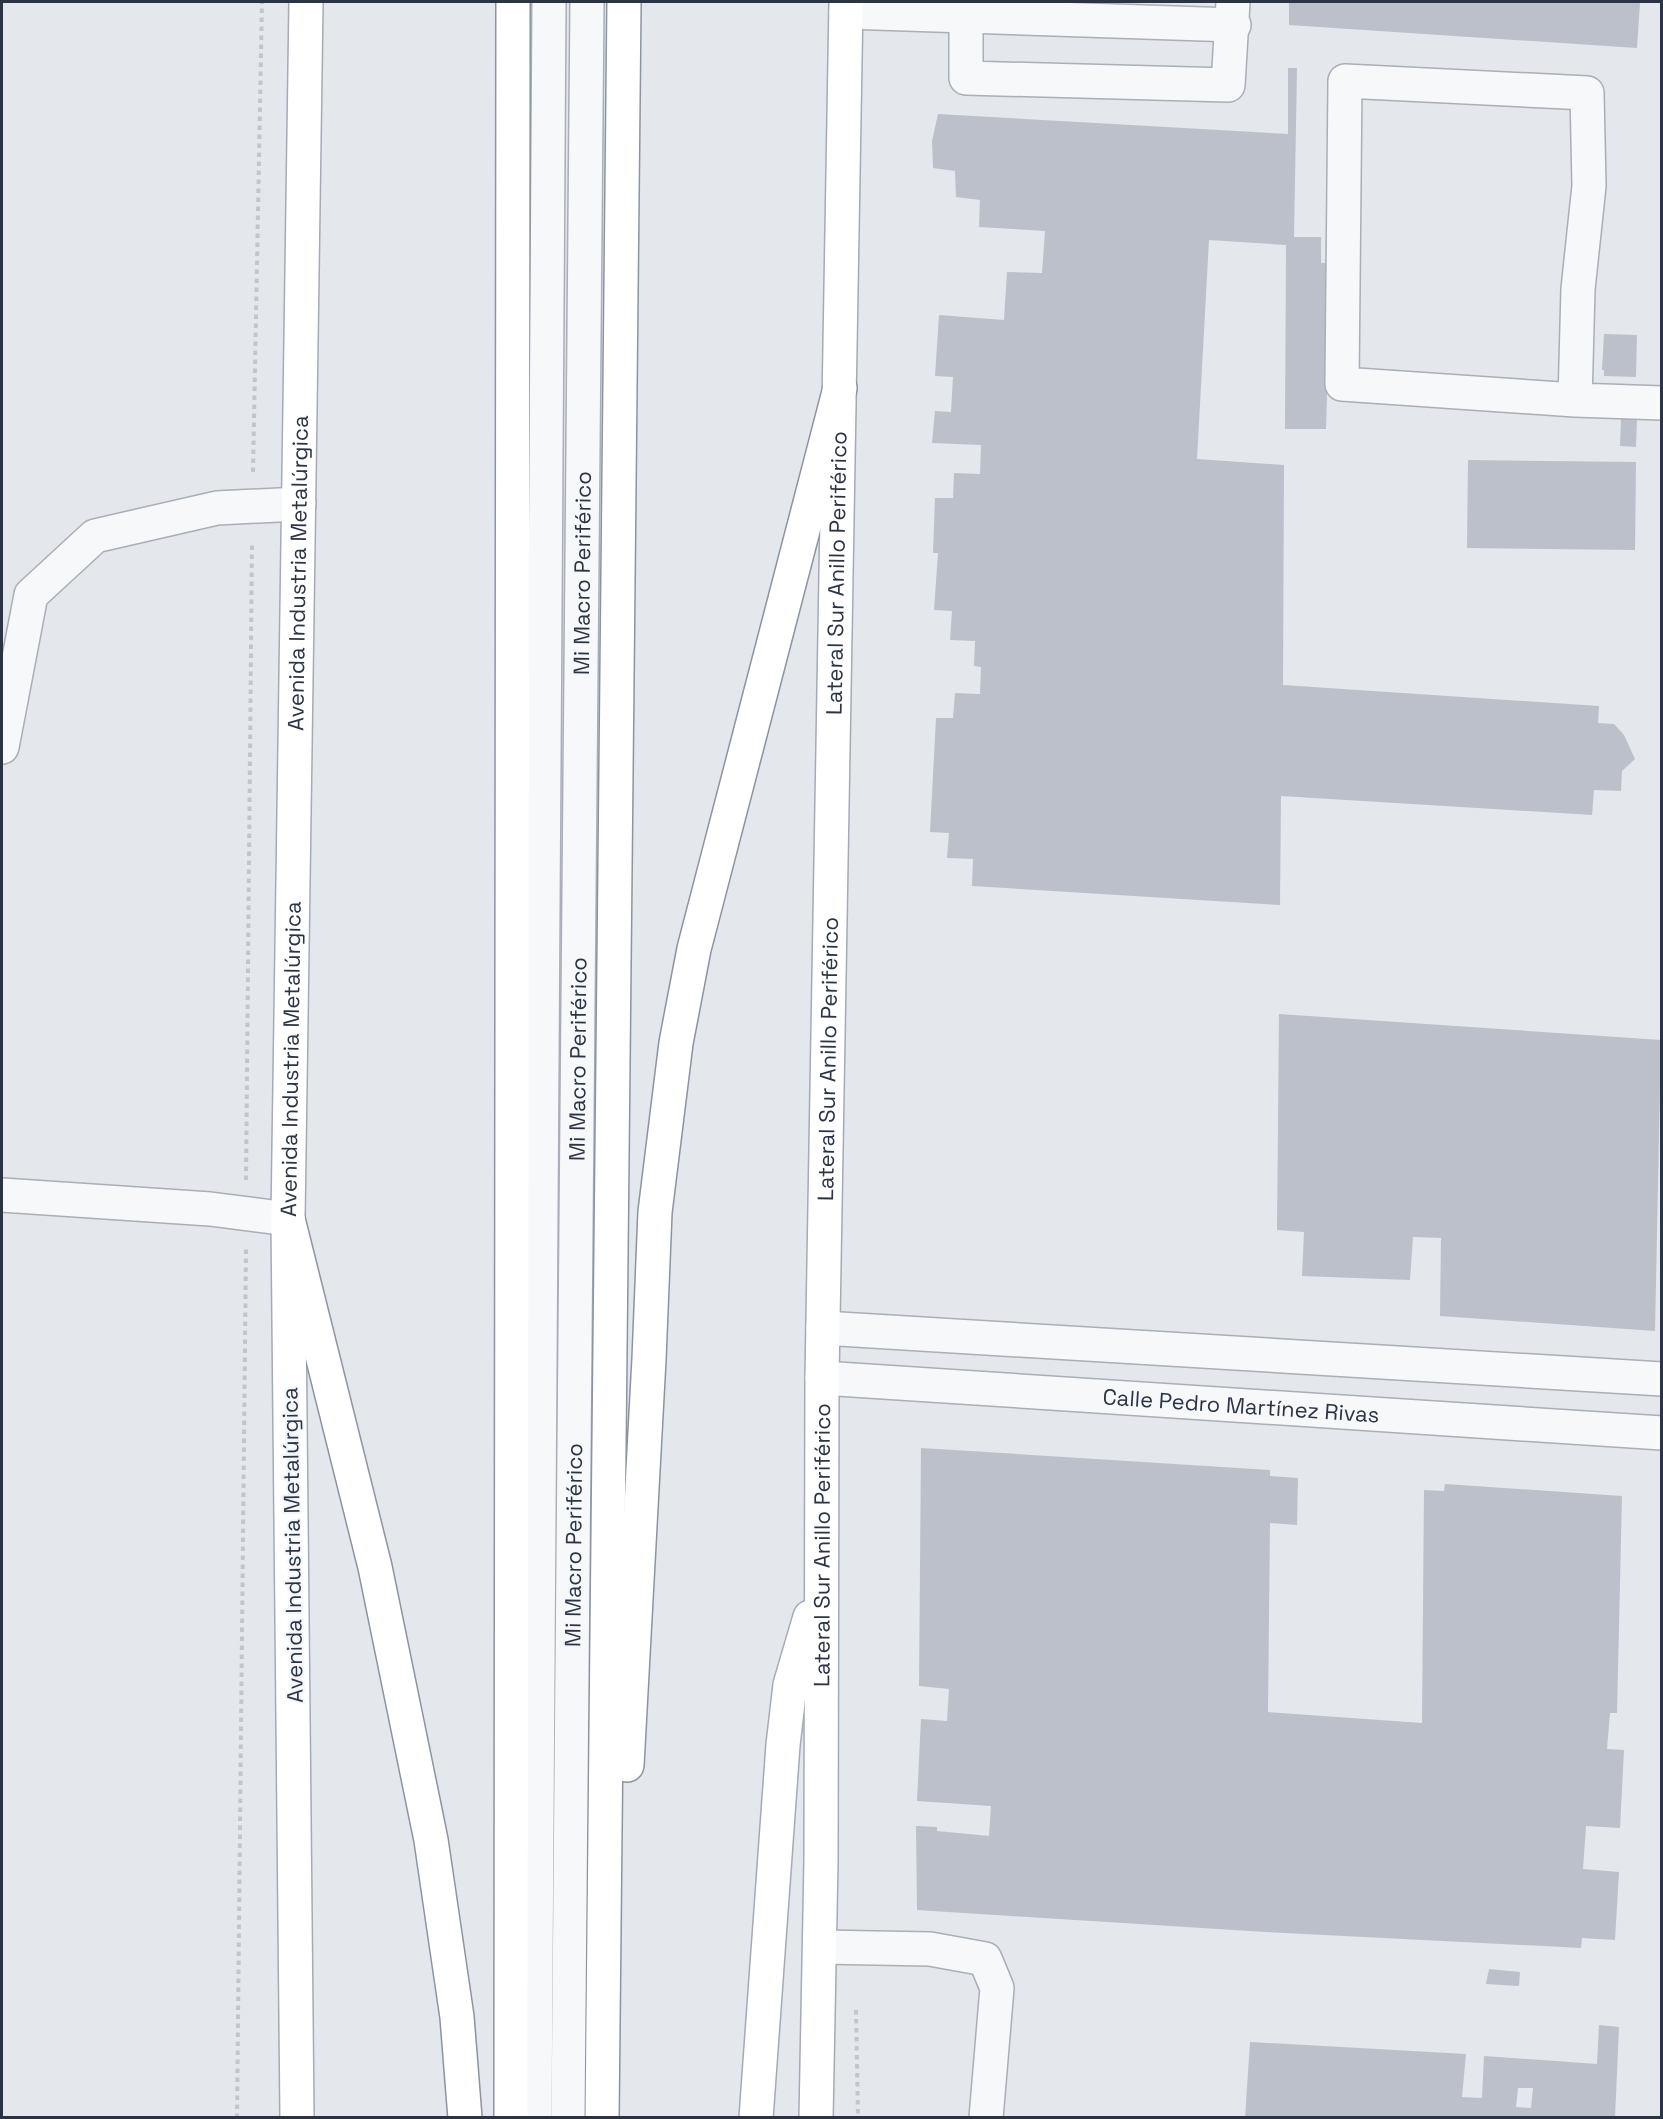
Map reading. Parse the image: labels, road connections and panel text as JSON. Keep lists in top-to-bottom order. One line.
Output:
{"streets":{"main road":["Avenida Industria Metalúrgica","Lateral Sur Anillo Periférico"],"lane":["Mi Macro Periférico","Calle Pedro Martínez Rivas"]},"crossings":[["Lateral Sur Anillo Periférico","Calle Pedro Martínez Rivas"]]}
